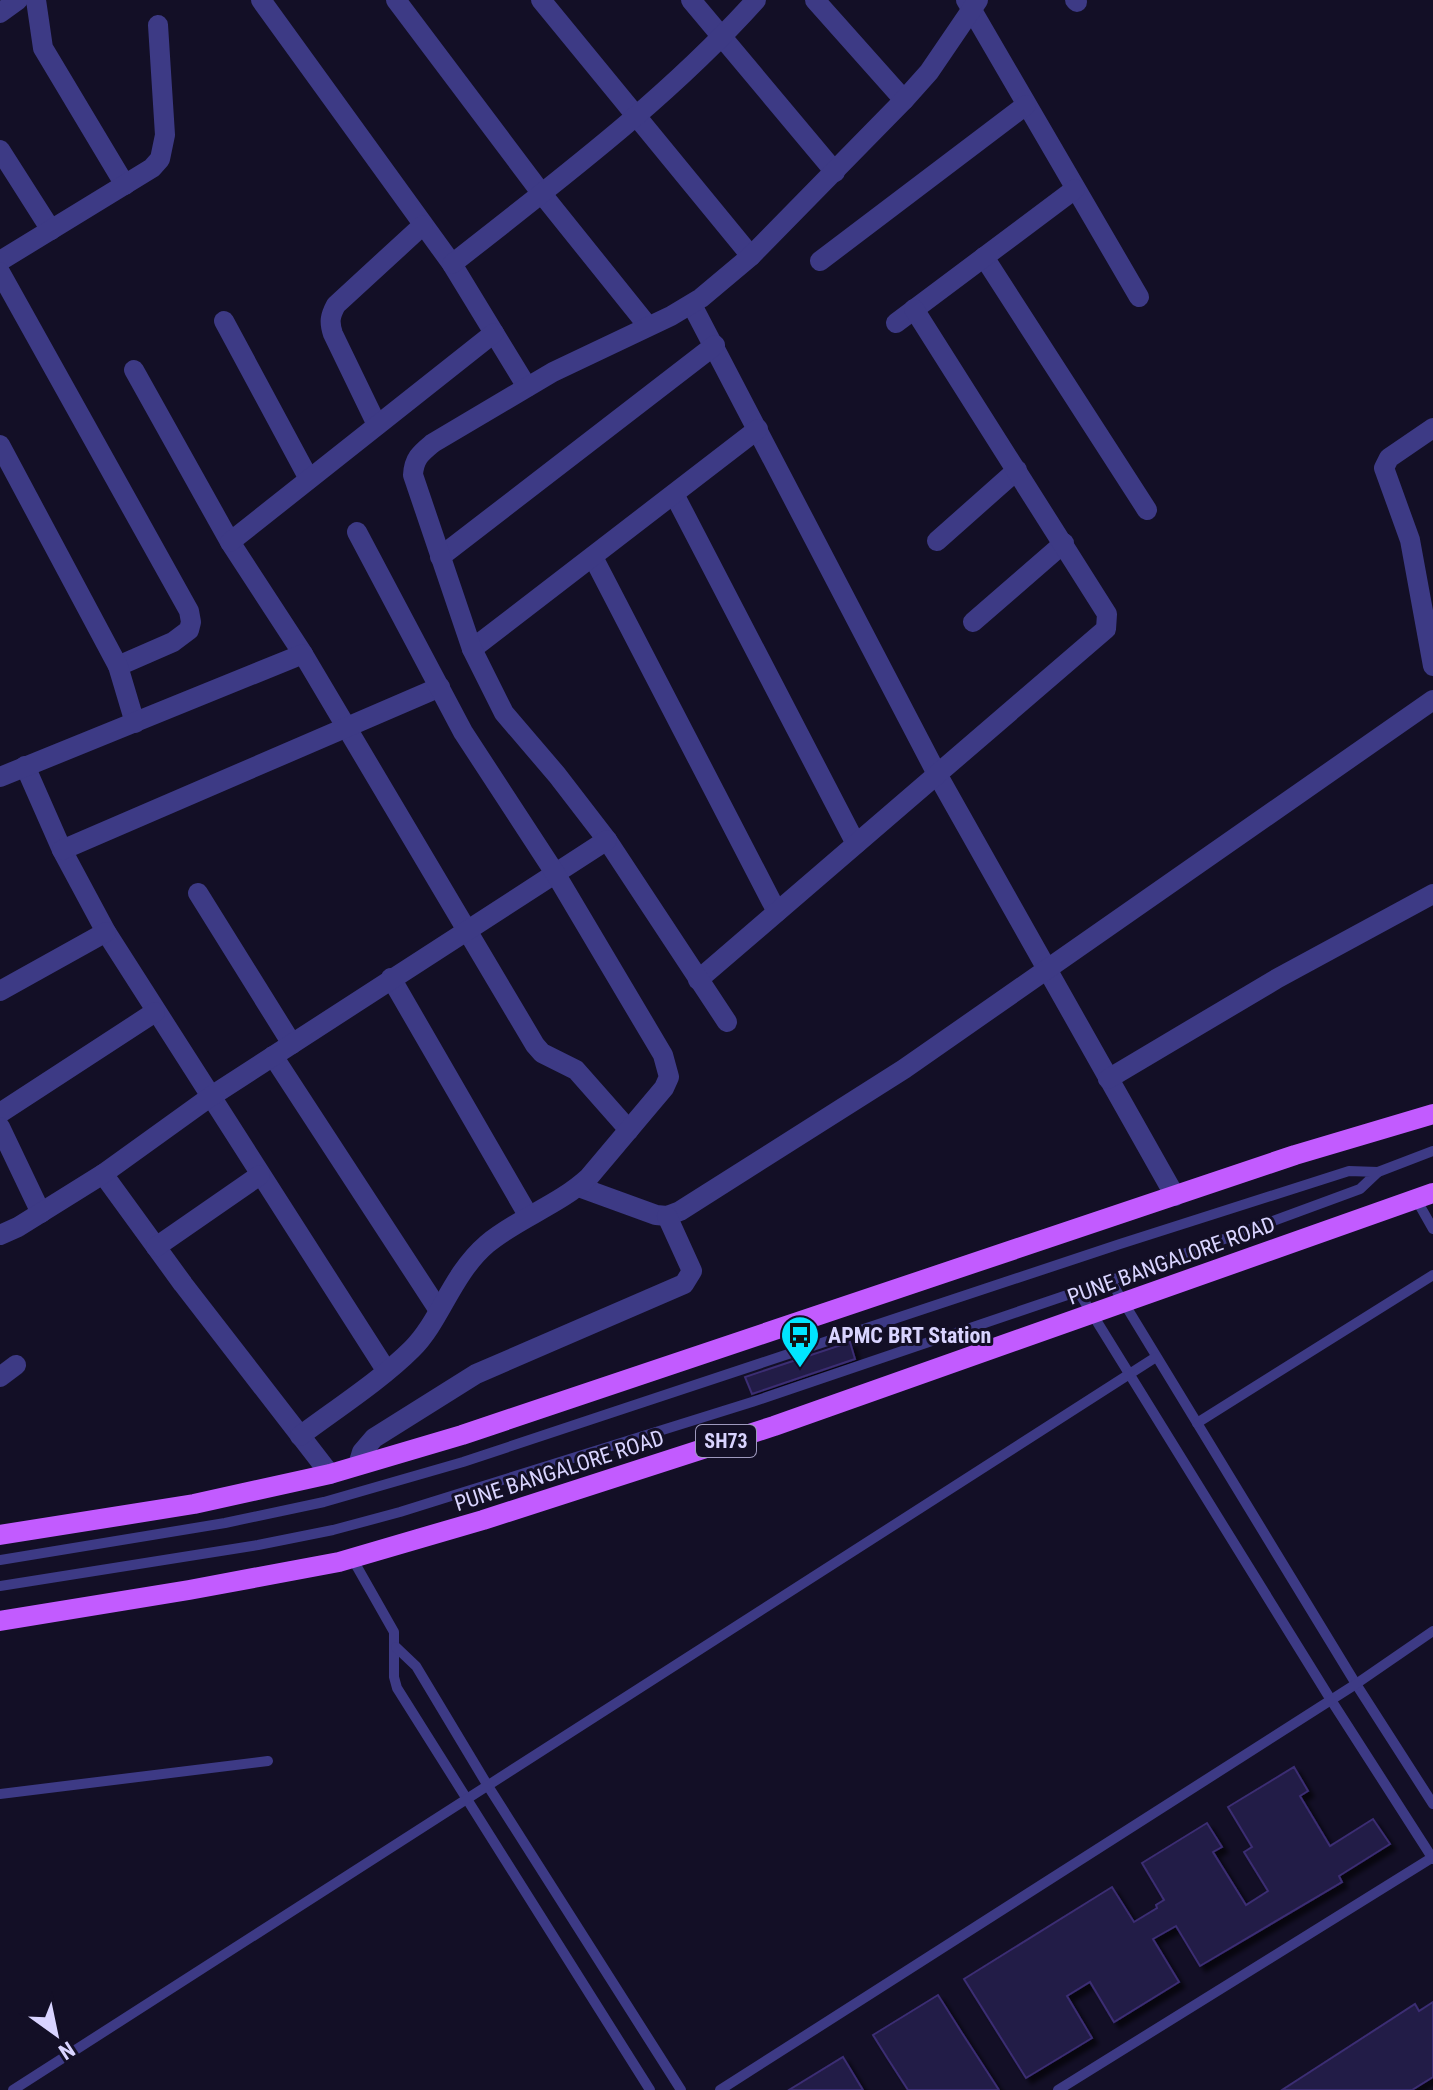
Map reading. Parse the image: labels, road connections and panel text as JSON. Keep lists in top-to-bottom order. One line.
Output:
{"streets":{"main road":["PUNE BANGALORE ROAD","SH73"]},"places":{"bus stop":["APMC BRT Station"]},"north":"bottom right"}
